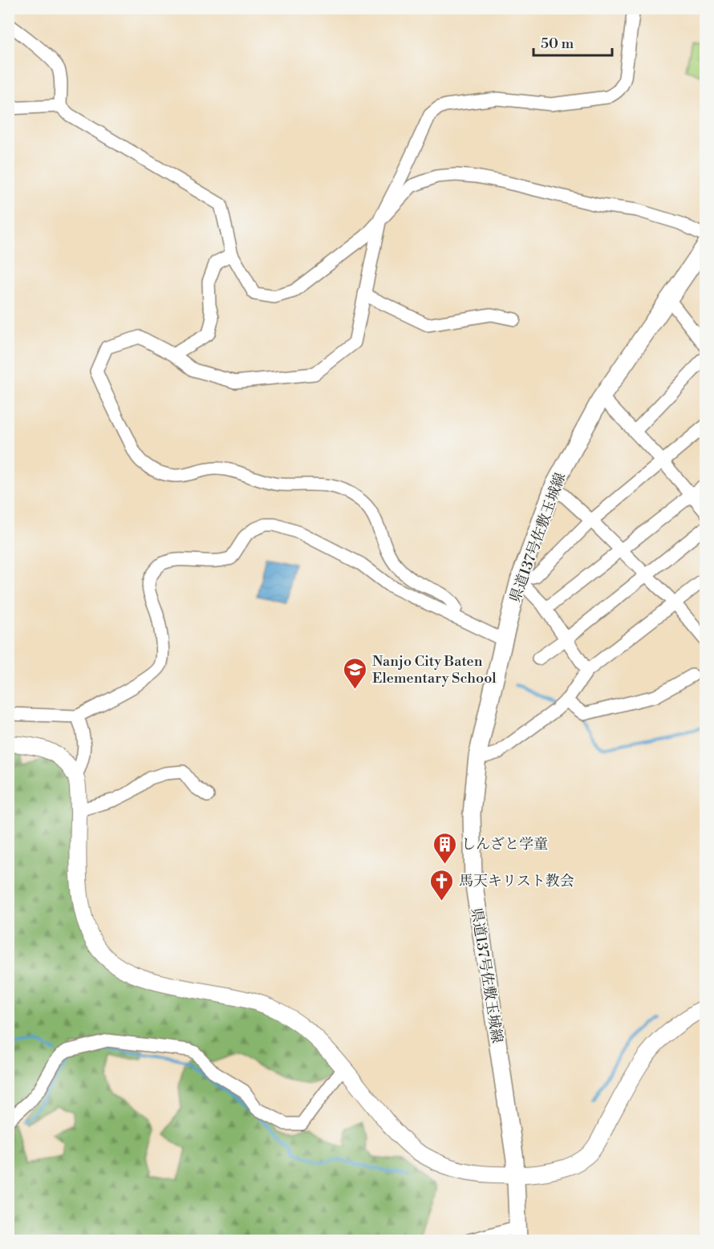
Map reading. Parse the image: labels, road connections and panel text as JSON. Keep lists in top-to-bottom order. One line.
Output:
{"streets":{"main road":["県道137号佐敷玉城線"]},"places":{"school or university":["Nanjo City Baten Elementary School"],"building":["しんざと学童"],"church":["馬天キリスト教会"]},"scale_bar":"50 m"}
